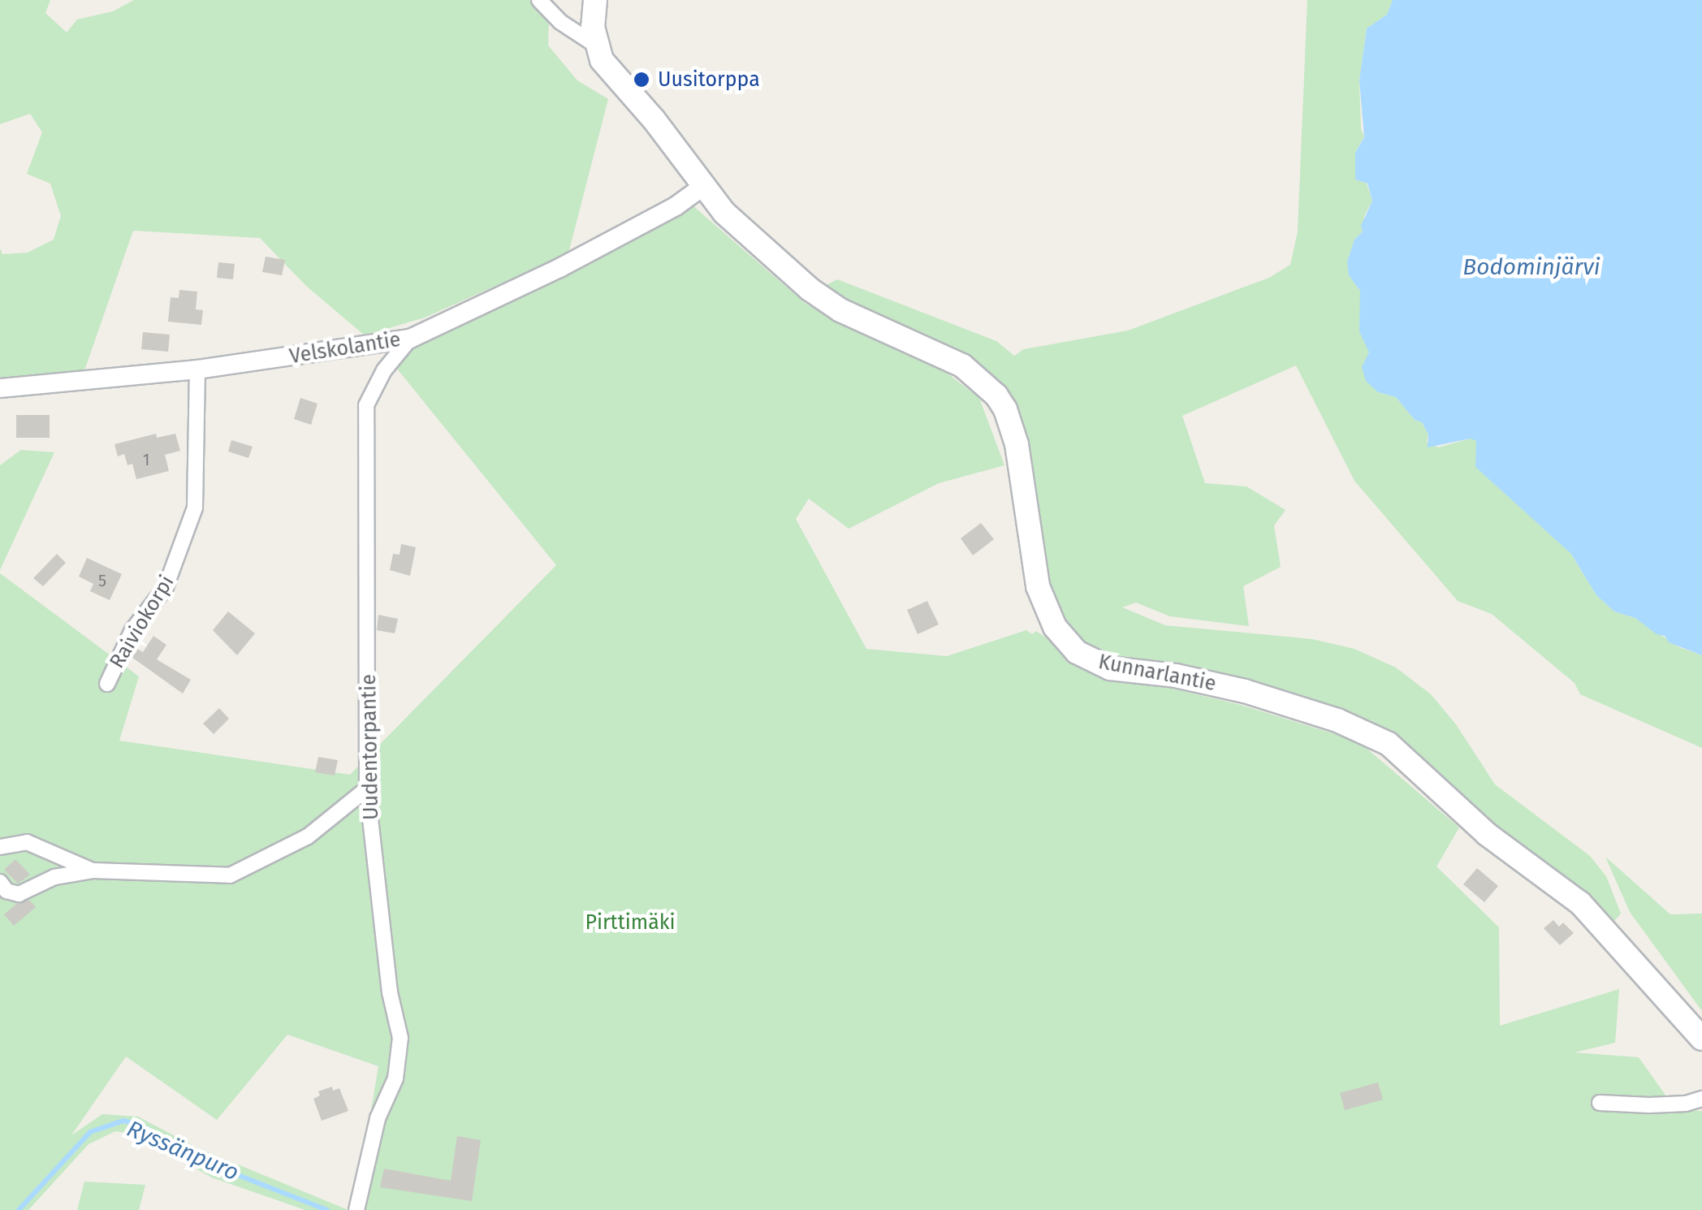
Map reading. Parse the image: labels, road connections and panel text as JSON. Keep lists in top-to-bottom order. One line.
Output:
{"streets":{"main road":["Kunnarlantie"],"street":["Velskolantie","Raiviokorpi","Uudentorpantie"]},"crossings":[["Velskolantie","Raiviokorpi"],["Velskolantie","Kunnarlantie"],["Velskolantie","Uudentorpantie"]],"water":["Bodominjärvi","Ryssänpuro"],"parks":["Pirttimäki"],"places":["Uusitorppa"],"house_numbers":["1","5"]}
